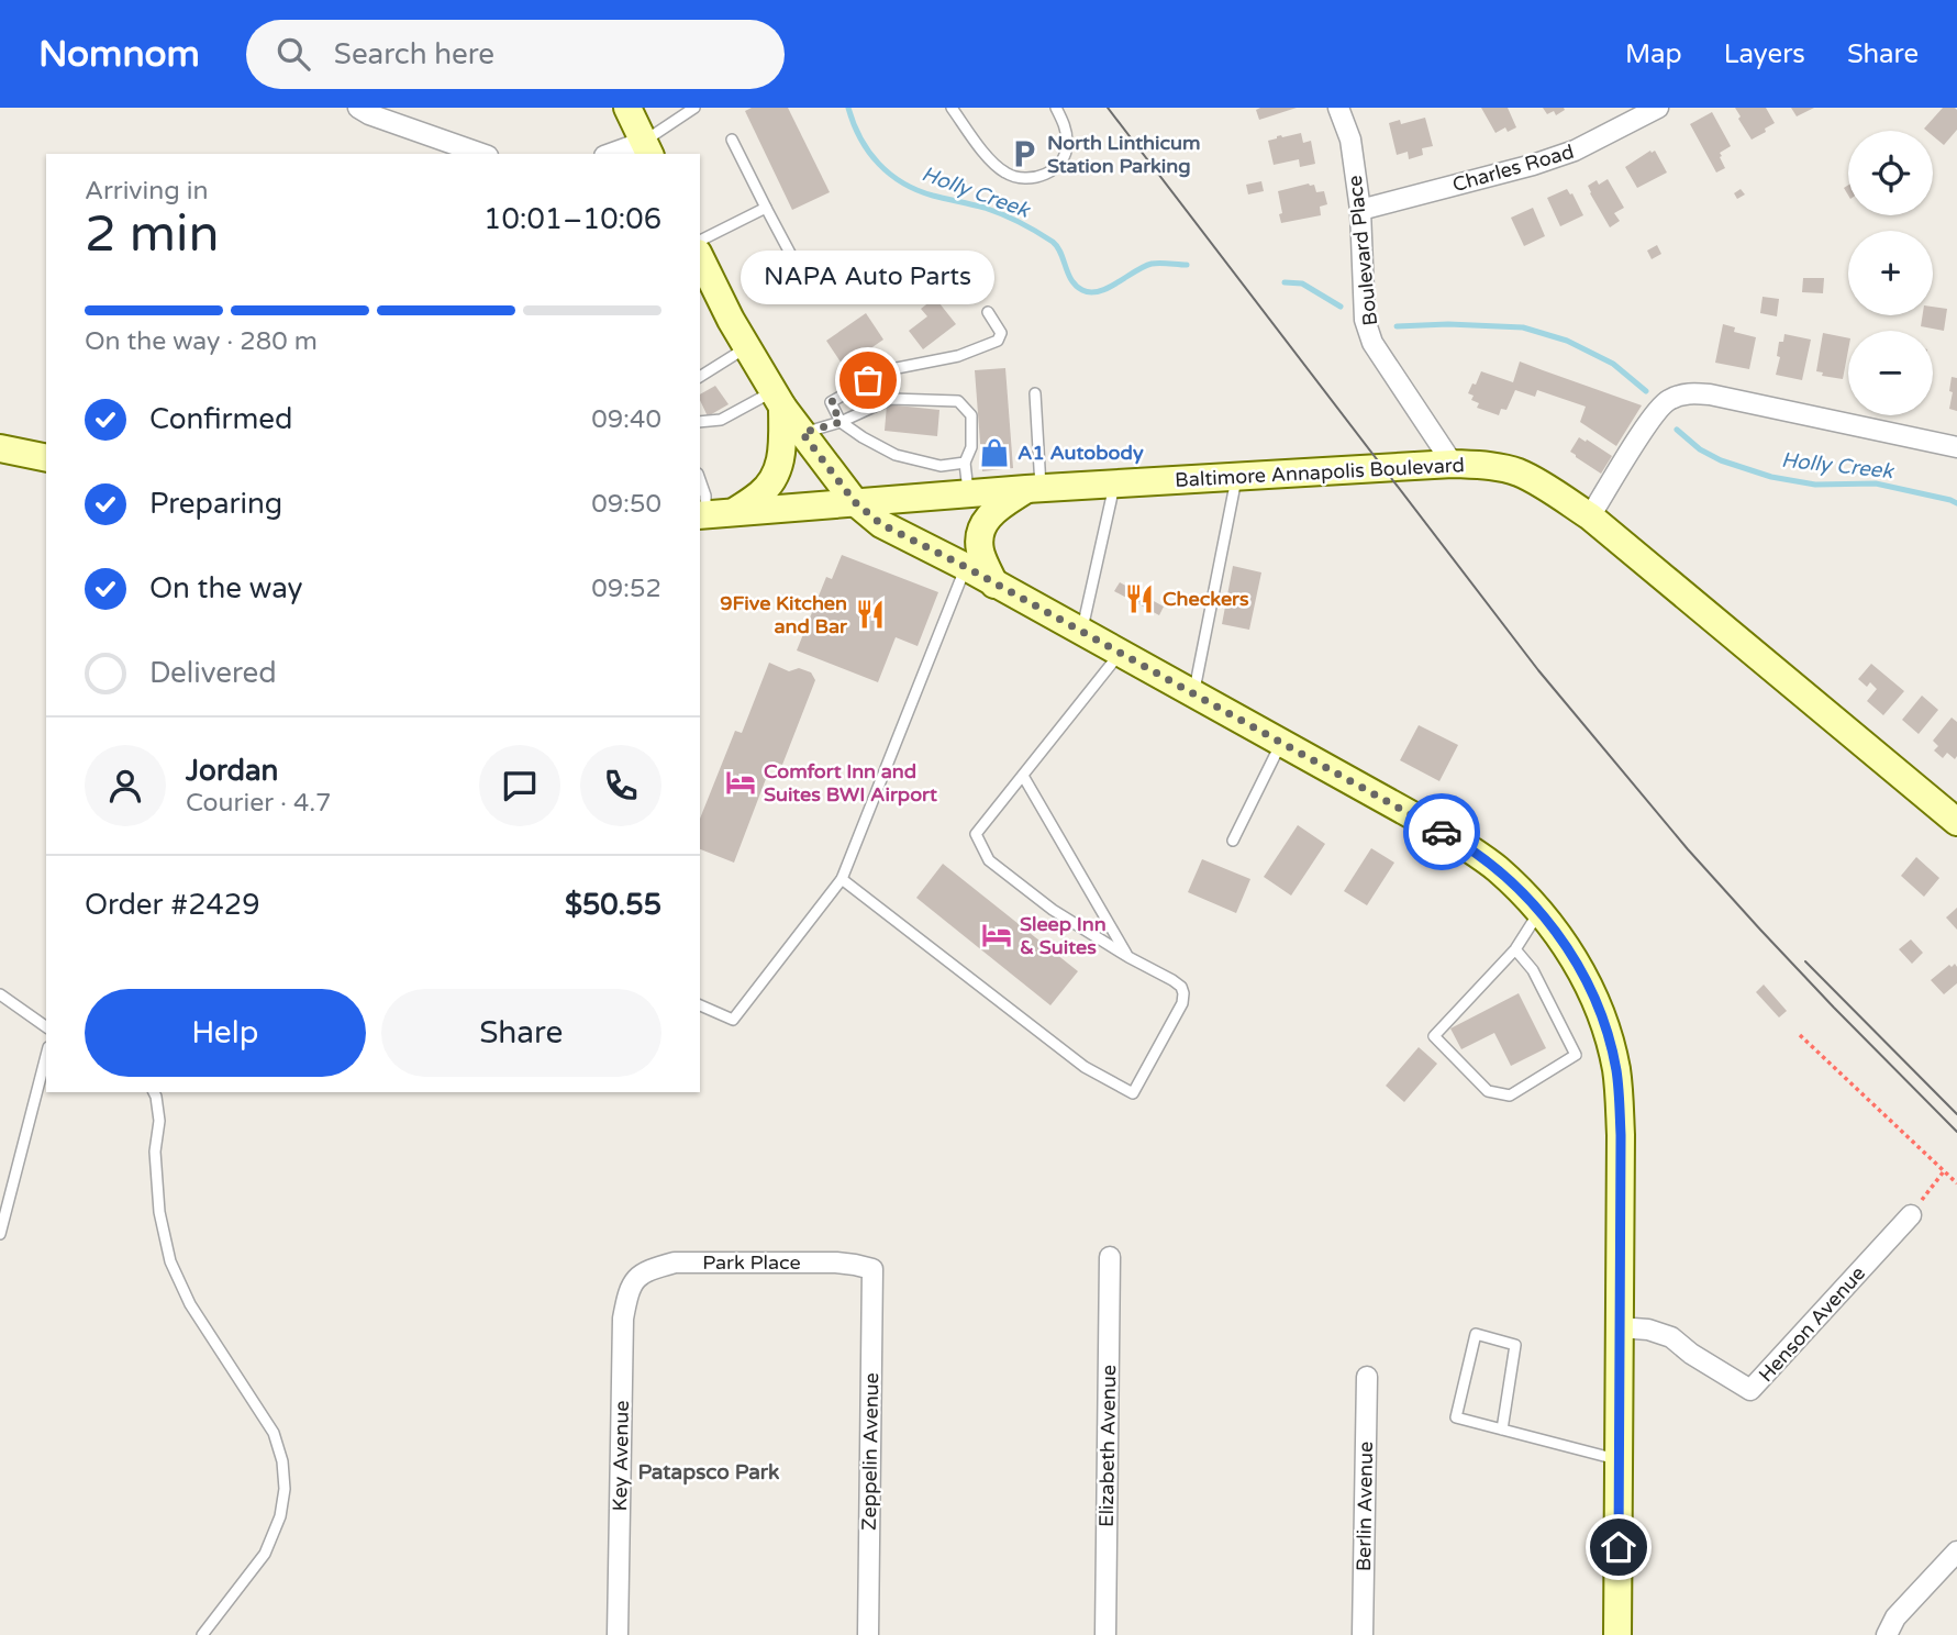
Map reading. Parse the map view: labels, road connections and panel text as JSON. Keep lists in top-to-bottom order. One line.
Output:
{"streets":{"main road":["Baltimore Annapolis Boulevard"],"street":["Charles Road","Boulevard Place","Park Place","Henson Avenue","Elizabeth Avenue","Zeppelin Avenue","Key Avenue","Berlin Avenue"]},"crossings":[["Charles Road","Boulevard Place"],["Boulevard Place","Baltimore Annapolis Boulevard"],["Park Place","Zeppelin Avenue"],["Park Place","Key Avenue"]],"districts":["Patapsco Park"],"water":["Holly Creek"],"places":{"parking":["North Linthicum Station Parking"],"other":["NAPA Auto Parts"],"shop":["A1 Autobody"],"restaurant":["Checkers","9Five Kitchen and Bar"],"hotel":["Comfort Inn and Suites BWI Airport","Sleep Inn & Suites"]},"page":{"header":"Nomnom","search":"Search here","nav":["Map","Layers","Share"],"map_buttons":["+","−"],"heading":["2 min","Arriving in","10:01–10:06"],"panel":["Jordan","Courier · 4.7","Order #2429","$50.55"],"bubble":"NAPA Auto Parts","bar":"On the way · 280 m","list":[["Confirmed","09:40"],["Preparing","09:50"],["On the way","09:52"],"Delivered"],"buttons":["Help","Share"]}}
